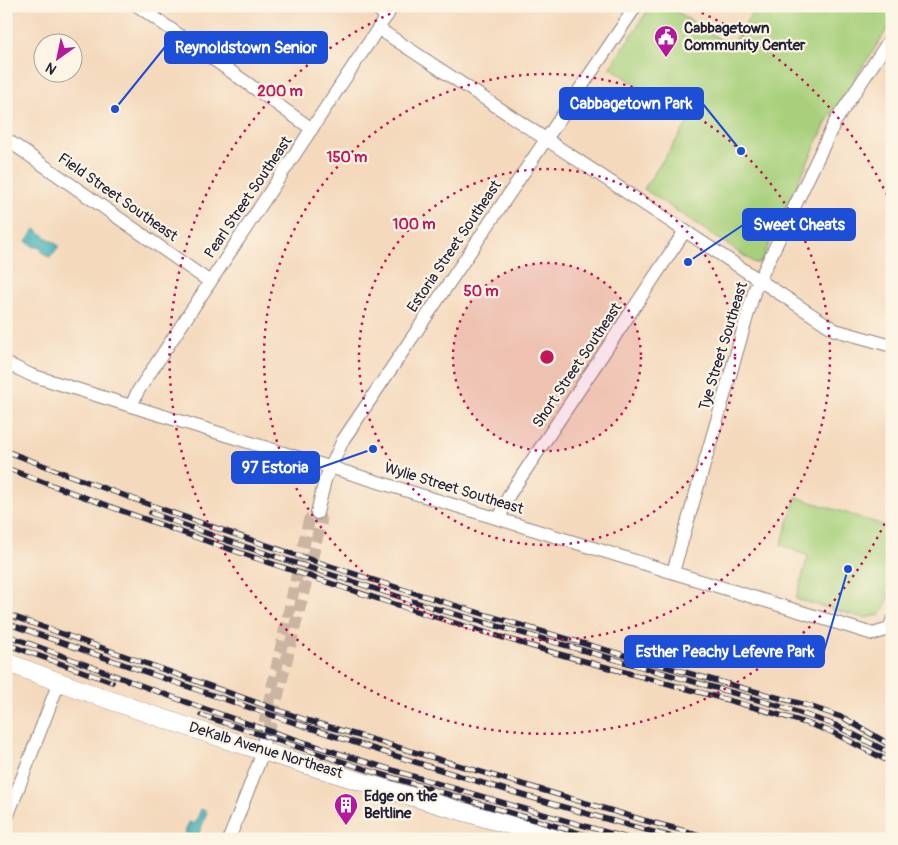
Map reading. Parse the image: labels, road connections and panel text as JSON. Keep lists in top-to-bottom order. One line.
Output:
{"streets":{"main road":["DeKalb Avenue Northeast"],"street":["Field Street Southeast","Pearl Street Southeast","Estoria Street Southeast","Tye Street Southeast","Short Street Southeast","Wylie Street Southeast"]},"crossings":[["Field Street Southeast","Pearl Street Southeast"],["Pearl Street Southeast","Wylie Street Southeast"],["Estoria Street Southeast","Wylie Street Southeast"],["Tye Street Southeast","Wylie Street Southeast"],["Short Street Southeast","Wylie Street Southeast"]],"places":{"public building":["Cabbagetown Community Center"],"other":["Reynoldstown Senior","Cabbagetown Park","Sweet Cheats","97 Estoria","Esther Peachy Lefevre Park"],"building":["Edge on the Beltline"]},"north":"bottom left","rings":["200 m","150 m","100 m","50 m"]}
